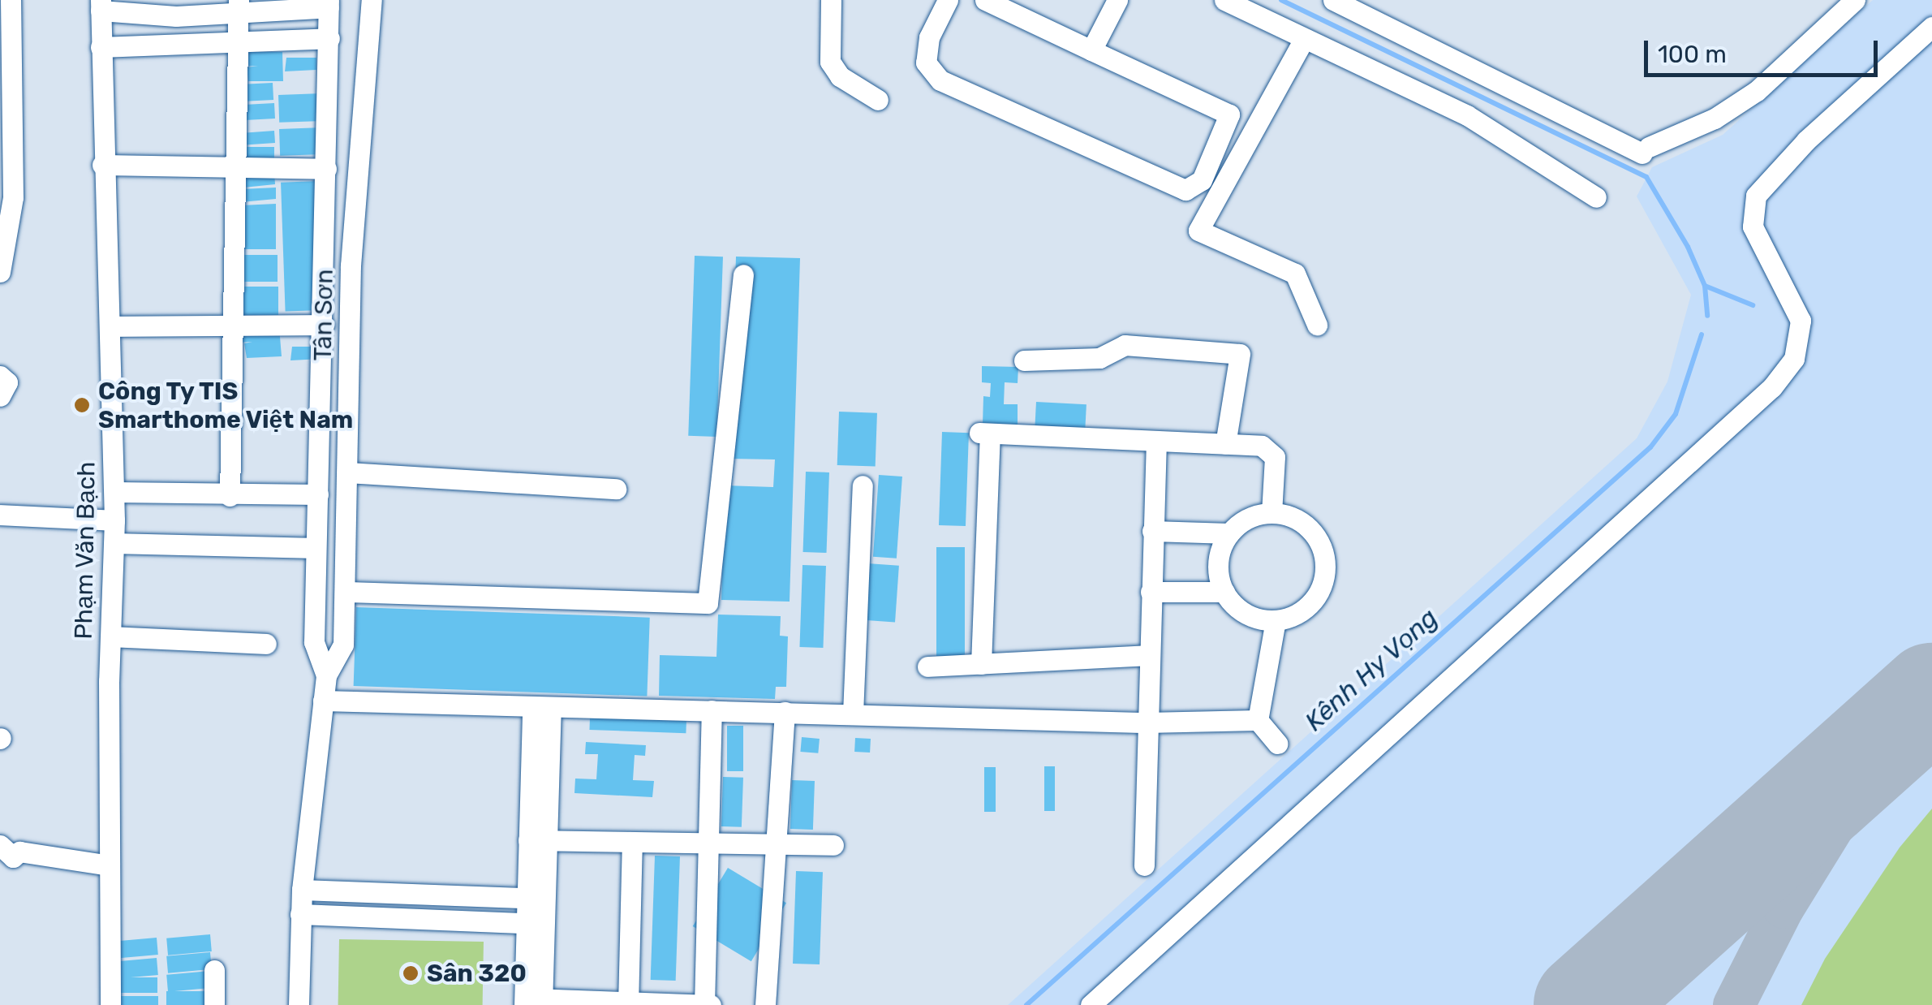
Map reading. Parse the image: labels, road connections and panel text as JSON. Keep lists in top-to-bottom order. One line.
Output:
{"streets":{"street":["Tân Sơn","Phạm Văn Bạch"]},"water":["Kênh Hy Vọng"],"places":["Công Ty TIS Smarthome Việt Nam","Sân 320"],"scale_bar":"100 m"}
